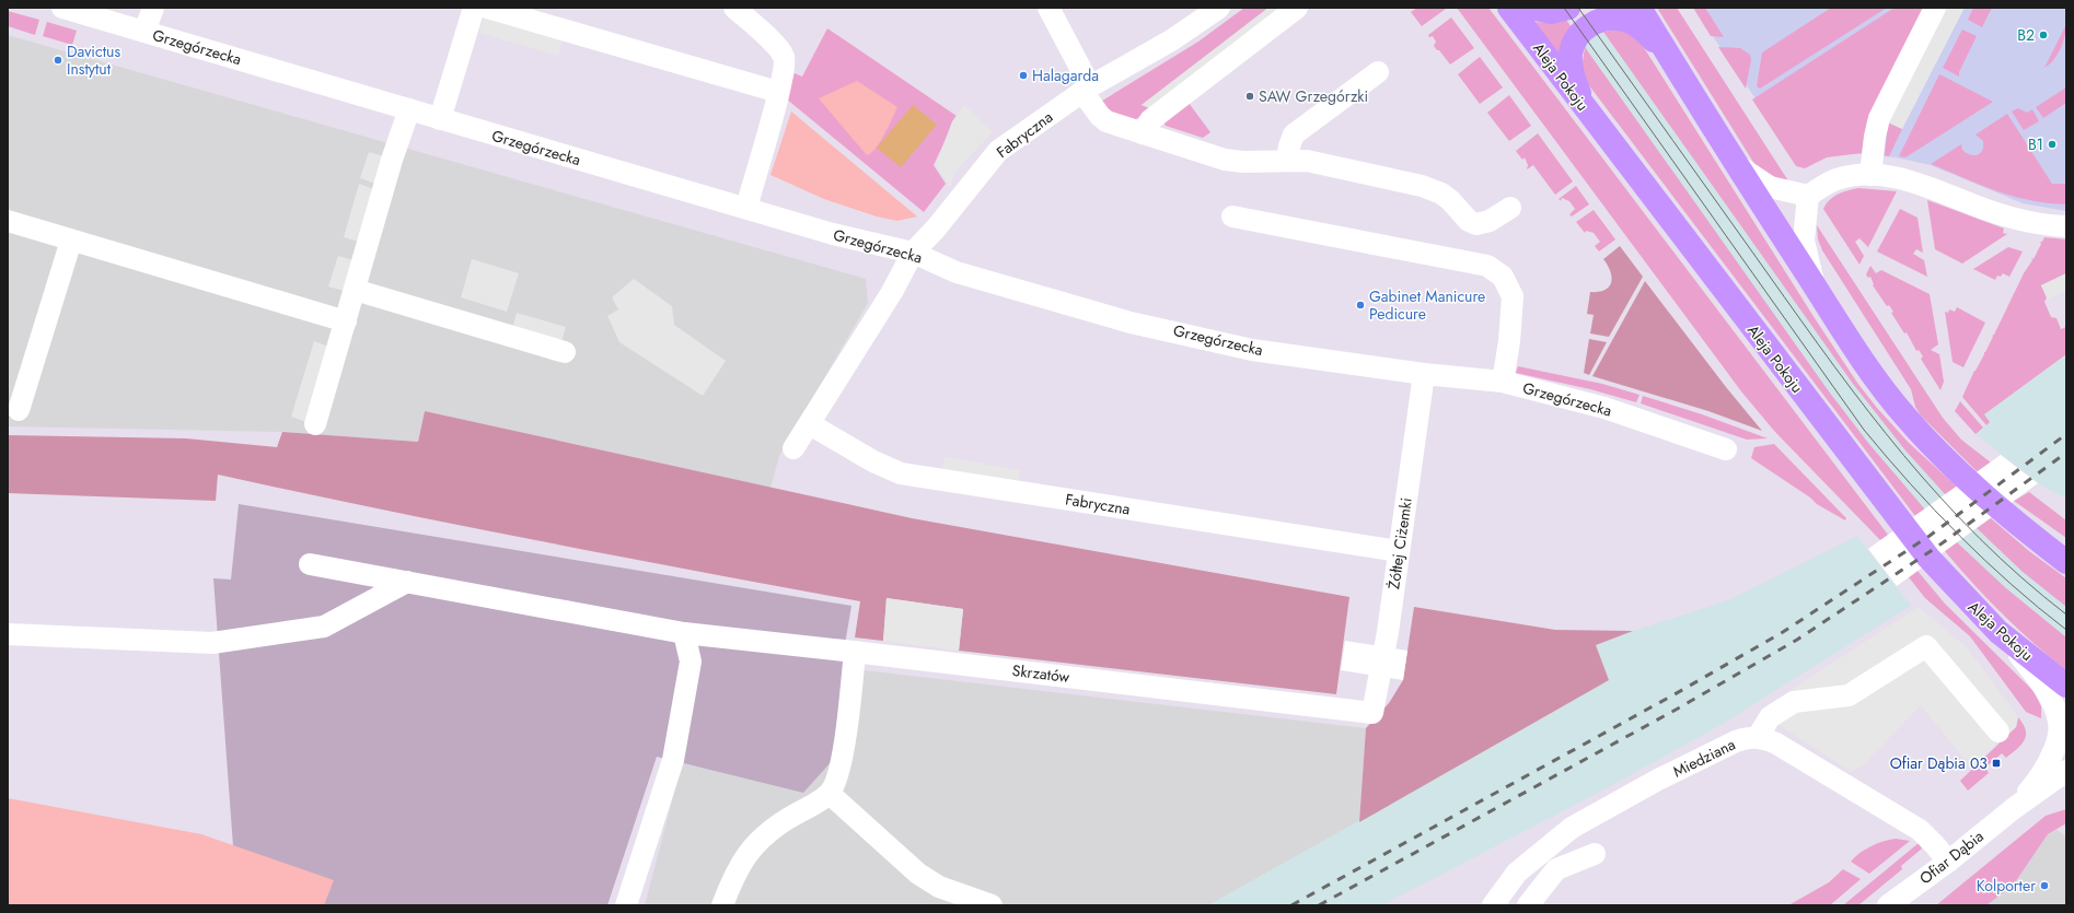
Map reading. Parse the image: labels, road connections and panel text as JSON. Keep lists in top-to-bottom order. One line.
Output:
{"streets":{"main road":["Aleja Pokoju"],"street":["Grzegórzecka","Fabryczna","Żółtej Ciżemki","Skrzatów","Miedziana","Ofiar Dąbia"]},"crossings":[["Grzegórzecka","Fabryczna"],["Grzegórzecka","Żółtej Ciżemki"],["Aleja Pokoju","Ofiar Dąbia"],["Fabryczna","Żółtej Ciżemki"],["Żółtej Ciżemki","Skrzatów"]],"places":{"other":["B2","Davictus Instytut","Halagarda","SAW Grzegórzki","B1","Gabinet Manicure Pedicure","Kolporter"],"transit":["Ofiar Dąbia 03"]}}
